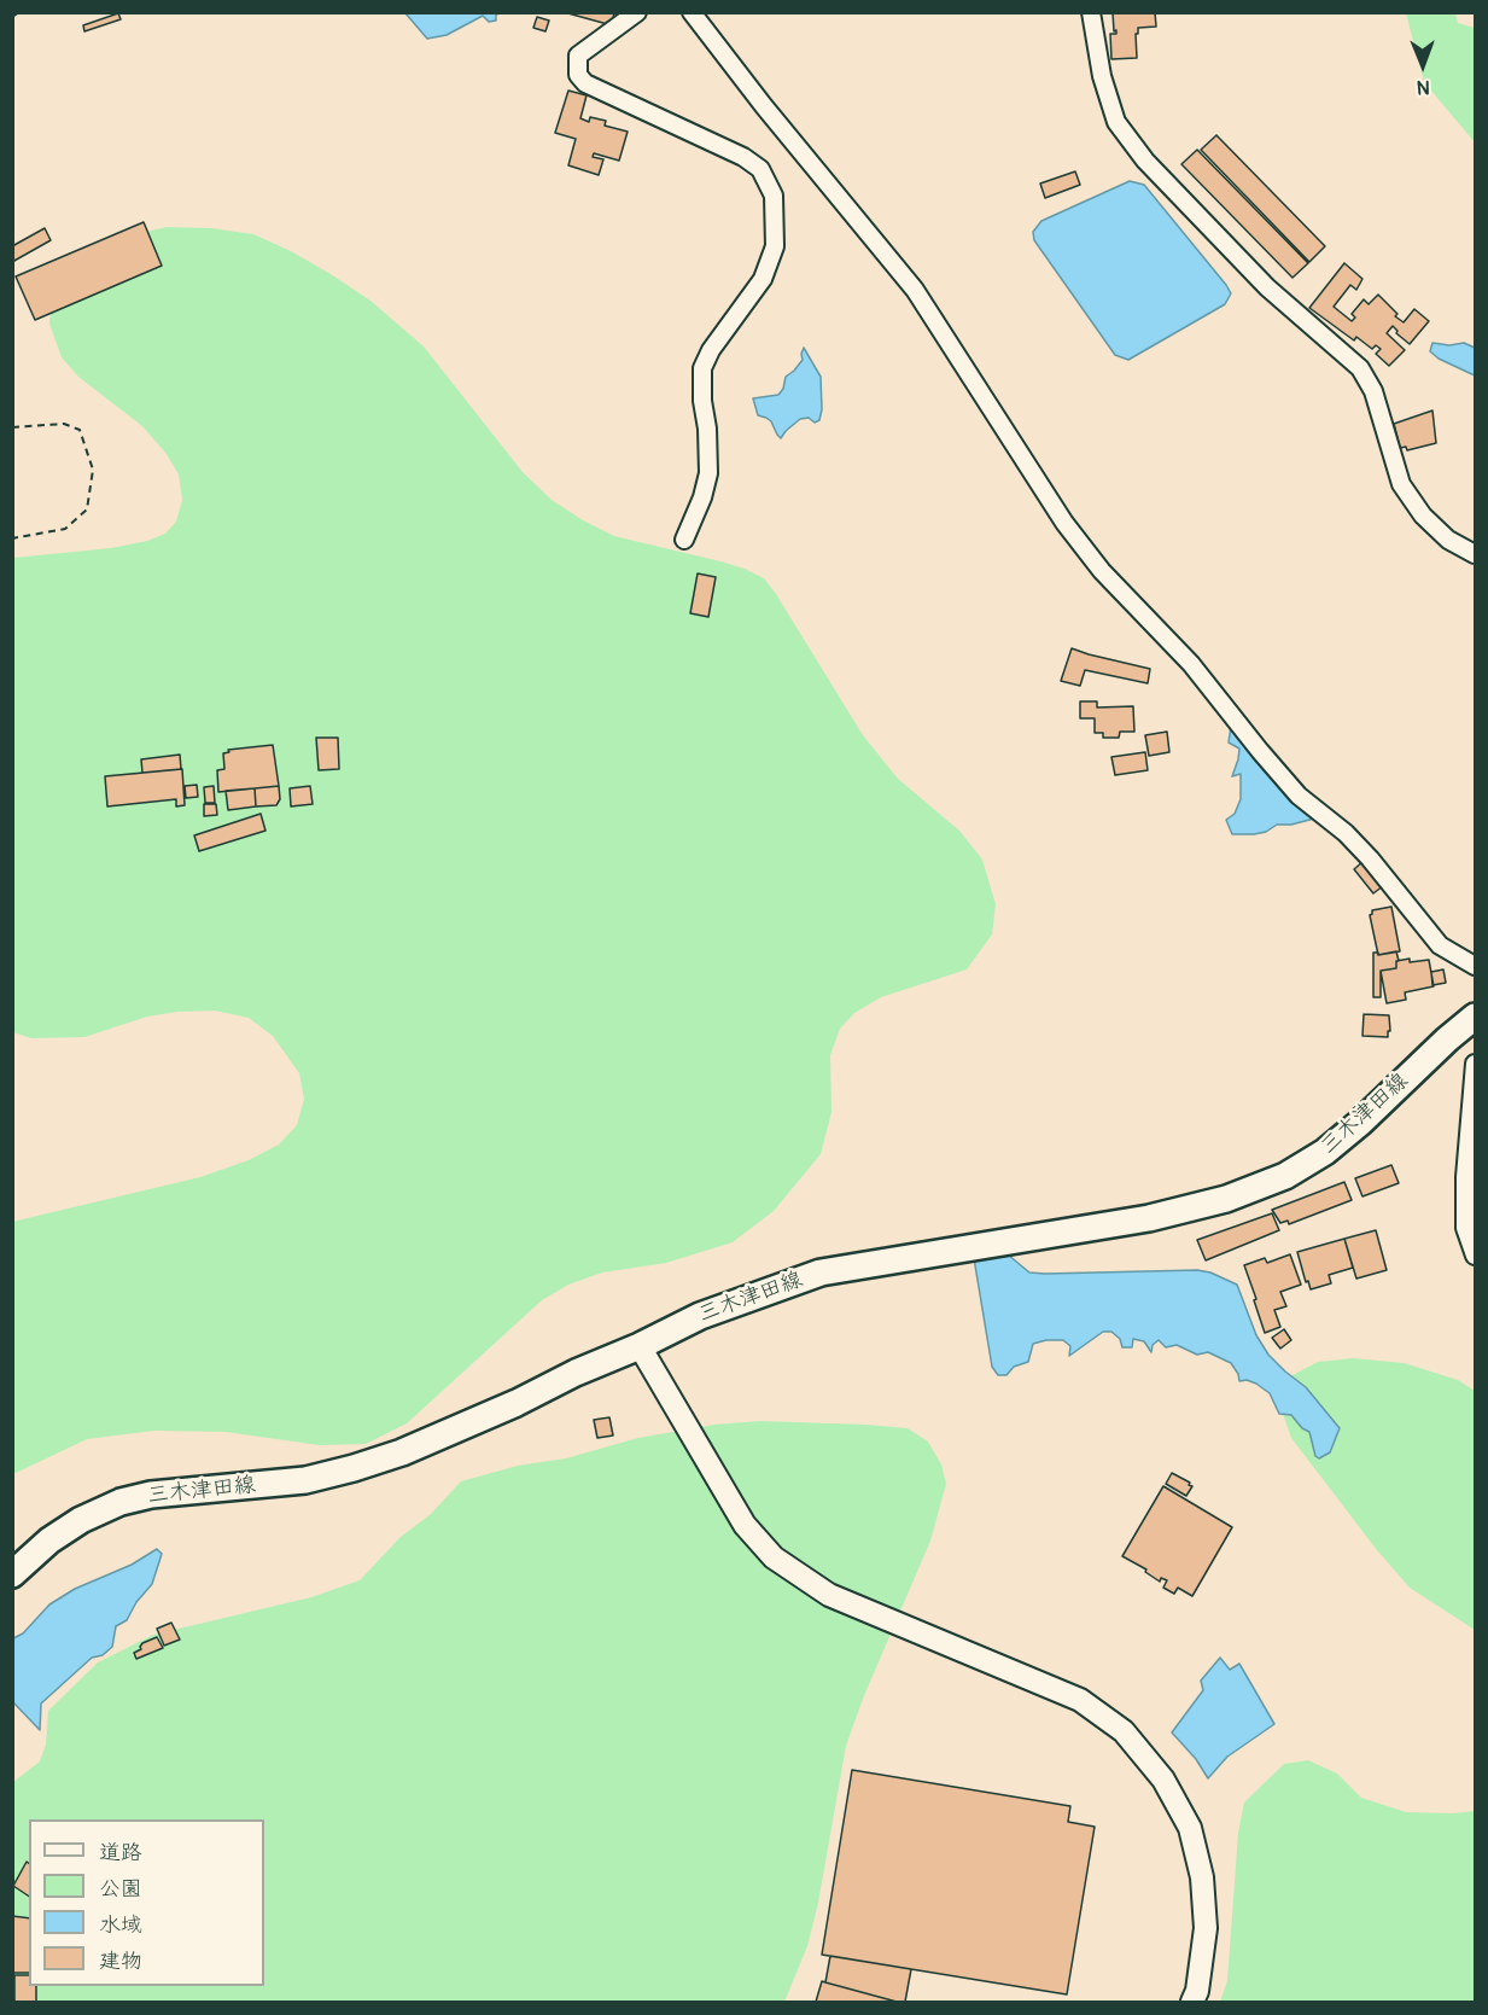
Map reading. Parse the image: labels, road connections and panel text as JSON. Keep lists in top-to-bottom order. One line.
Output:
{"streets":{"main road":["三木津田線"]},"legend":["道路","公園","水域","建物"],"north":"bottom"}
